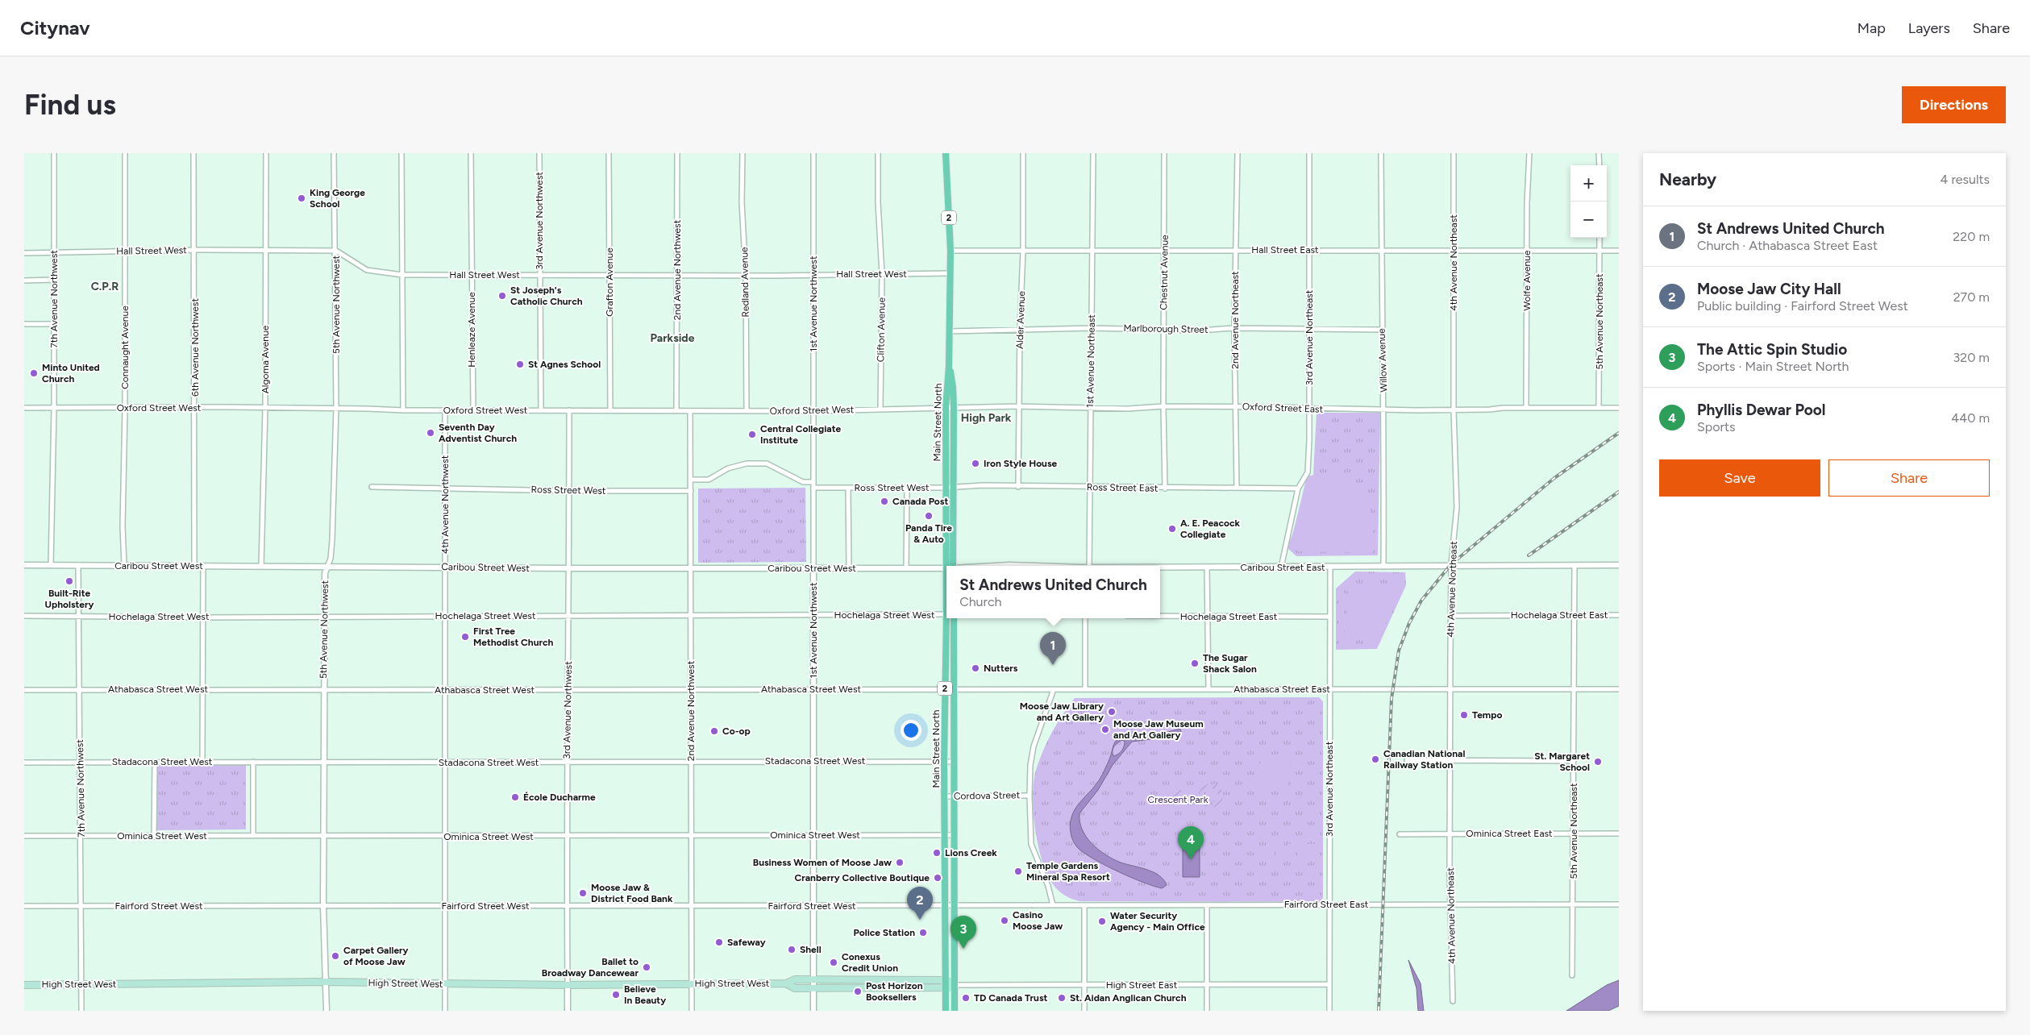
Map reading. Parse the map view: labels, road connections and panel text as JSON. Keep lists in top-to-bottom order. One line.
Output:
{"streets":{"main road":["2","Main Street North","High Street West"],"street":["3rd Avenue Northwest","Hall Street East","Hall Street West","4th Avenue Northeast","2nd Avenue Northwest","Chestnut Avenue","Wolfe Avenue","Grafton Avenue","Redland Avenue","7th Avenue Northwest","1st Avenue Northwest","5th Avenue Northwest","Alder Avenue","2nd Avenue Northeast","5th Avenue Northeast","Marlborough Street","Henleaze Avenue","Clifton Avenue","3rd Avenue Northeast","Connaught Avenue","6th Avenue Northwest","Algoma Avenue","Willow Avenue","1st Avenue Northeast","Oxford Street West","Oxford Street East","Ross Street West","Ross Street East","4th Avenue Northwest","Caribou Street West","Caribou Street East","Hochelaga Street West","Hochelaga Street East","Athabasca Street West","Athabasca Street East","Stadacona Street West","Cordova Street","Ominica Street East","Ominica Street West","Fairford Street East","Fairford Street West","High Street East"]},"crossings":[["3rd Avenue Northwest","Hall Street West"],["3rd Avenue Northwest","Oxford Street West"],["3rd Avenue Northwest","Ross Street West"],["3rd Avenue Northwest","Caribou Street West"],["3rd Avenue Northwest","Hochelaga Street West"],["3rd Avenue Northwest","Athabasca Street West"],["3rd Avenue Northwest","Stadacona Street West"],["3rd Avenue Northwest","Ominica Street West"],["3rd Avenue Northwest","Fairford Street West"],["3rd Avenue Northwest","High Street West"],["Hall Street East","4th Avenue Northeast"],["Hall Street East","Chestnut Avenue"],["Hall Street East","Wolfe Avenue"],["Hall Street East","Alder Avenue"],["Hall Street East","2nd Avenue Northeast"],["Hall Street East","5th Avenue Northeast"],["Hall Street East","3rd Avenue Northeast"],["Hall Street East","Willow Avenue"],["Hall Street East","1st Avenue Northeast"],["Hall Street East","Main Street North"],["Hall Street West","2nd Avenue Northwest"],["Hall Street West","Grafton Avenue"],["Hall Street West","Redland Avenue"],["Hall Street West","7th Avenue Northwest"],["Hall Street West","1st Avenue Northwest"],["Hall Street West","5th Avenue Northwest"],["Hall Street West","Henleaze Avenue"],["Hall Street West","Clifton Avenue"],["Hall Street West","Connaught Avenue"],["Hall Street West","6th Avenue Northwest"],["Hall Street West","Algoma Avenue"],["Hall Street West","Main Street North"],["4th Avenue Northeast","Oxford Street East"],["4th Avenue Northeast","Caribou Street East"],["4th Avenue Northeast","Hochelaga Street East"],["4th Avenue Northeast","Athabasca Street East"],["4th Avenue Northeast","Ominica Street East"],["4th Avenue Northeast","Fairford Street East"],["2nd Avenue Northwest","Oxford Street West"],["2nd Avenue Northwest","Ross Street West"],["2nd Avenue Northwest","Caribou Street West"],["2nd Avenue Northwest","Hochelaga Street West"],["2nd Avenue Northwest","Athabasca Street West"],["2nd Avenue Northwest","Stadacona Street West"],["2nd Avenue Northwest","Ominica Street West"],["2nd Avenue Northwest","Fairford Street West"],["2nd Avenue Northwest","High Street West"],["Chestnut Avenue","Marlborough Street"],["Chestnut Avenue","Oxford Street East"],["Chestnut Avenue","Ross Street East"],["Wolfe Avenue","Oxford Street East"],["Grafton Avenue","Oxford Street West"],["Redland Avenue","Oxford Street West"],["7th Avenue Northwest","Oxford Street West"],["7th Avenue Northwest","Caribou Street West"],["7th Avenue Northwest","Hochelaga Street West"],["7th Avenue Northwest","Athabasca Street West"],["7th Avenue Northwest","Stadacona Street West"],["7th Avenue Northwest","Ominica Street West"],["7th Avenue Northwest","Fairford Street West"],["7th Avenue Northwest","High Street West"],["1st Avenue Northwest","Oxford Street West"],["1st Avenue Northwest","Ross Street West"],["1st Avenue Northwest","Caribou Street West"],["1st Avenue Northwest","Hochelaga Street West"],["1st Avenue Northwest","Athabasca Street West"],["1st Avenue Northwest","Stadacona Street West"],["1st Avenue Northwest","Ominica Street West"],["1st Avenue Northwest","Fairford Street West"],["1st Avenue Northwest","High Street West"],["5th Avenue Northwest","Oxford Street West"],["5th Avenue Northwest","Caribou Street West"],["5th Avenue Northwest","Hochelaga Street West"],["5th Avenue Northwest","Athabasca Street West"],["5th Avenue Northwest","Stadacona Street West"],["5th Avenue Northwest","Ominica Street West"],["5th Avenue Northwest","Fairford Street West"],["5th Avenue Northwest","High Street West"],["Alder Avenue","Marlborough Street"],["Alder Avenue","Oxford Street East"],["Alder Avenue","Ross Street East"],["2nd Avenue Northeast","Marlborough Street"],["2nd Avenue Northeast","Oxford Street East"],["2nd Avenue Northeast","Ross Street East"],["5th Avenue Northeast","Oxford Street East"],["5th Avenue Northeast","Caribou Street East"],["5th Avenue Northeast","Hochelaga Street East"],["5th Avenue Northeast","Athabasca Street East"],["5th Avenue Northeast","Ominica Street East"],["5th Avenue Northeast","Fairford Street East"],["Marlborough Street","3rd Avenue Northeast"],["Marlborough Street","Willow Avenue"],["Marlborough Street","1st Avenue Northeast"],["Marlborough Street","Main Street North"],["Henleaze Avenue","Oxford Street West"],["Clifton Avenue","Oxford Street West"],["3rd Avenue Northeast","Oxford Street East"],["3rd Avenue Northeast","Ross Street East"],["3rd Avenue Northeast","Caribou Street East"],["3rd Avenue Northeast","Hochelaga Street East"],["3rd Avenue Northeast","Athabasca Street East"],["3rd Avenue Northeast","Fairford Street East"],["3rd Avenue Northeast","High Street East"],["Connaught Avenue","Oxford Street West"],["Connaught Avenue","Caribou Street West"],["6th Avenue Northwest","Oxford Street West"],["6th Avenue Northwest","Caribou Street West"],["Algoma Avenue","Oxford Street West"],["Algoma Avenue","Caribou Street West"],["Willow Avenue","Oxford Street East"],["Willow Avenue","Caribou Street East"],["1st Avenue Northeast","Oxford Street East"],["1st Avenue Northeast","Ross Street East"],["Oxford Street West","Oxford Street East"],["Oxford Street West","Main Street North"],["Oxford Street West","4th Avenue Northwest"],["Oxford Street East","Main Street North"],["Main Street North","Ross Street West"],["Main Street North","Ross Street East"],["Main Street North","Athabasca Street West"],["Main Street North","Athabasca Street East"],["Main Street North","Stadacona Street West"],["Main Street North","Cordova Street"],["Main Street North","Ominica Street West"],["Main Street North","Fairford Street East"],["Main Street North","Fairford Street West"],["Main Street North","High Street West"],["Main Street North","High Street East"],["Ross Street West","Ross Street East"],["Ross Street West","4th Avenue Northwest"],["4th Avenue Northwest","Caribou Street West"],["4th Avenue Northwest","Hochelaga Street West"],["4th Avenue Northwest","Athabasca Street West"],["4th Avenue Northwest","Stadacona Street West"],["4th Avenue Northwest","Ominica Street West"],["4th Avenue Northwest","Fairford Street West"],["4th Avenue Northwest","High Street West"],["Athabasca Street West","Athabasca Street East"],["Fairford Street East","Fairford Street West"],["High Street West","High Street East"]],"districts":["C.P.R","Parkside","High Park"],"parks":["Crescent Park"],"places":["King George School","St Joseph's Catholic Church","St Agnes School","Minto United Church","Seventh Day Adventist Church","Central Collegiate Institute","Iron Style House","Canada Post","Panda Tire & Auto","A. E. Peacock Collegiate","Built-Rite Upholstery","First Tree Methodist Church","The Sugar Shack Salon","Nutters","Moose Jaw Library and Art Gallery","Tempo","Moose Jaw Museum and Art Gallery","Co-op","Canadian National Railway Station","St. Margaret School","École Ducharme","Lions Creek","Business Women of Moose Jaw","Temple Gardens Mineral Spa Resort","Cranberry Collective Boutique","Moose Jaw & District Food Bank","Casino Moose Jaw","Water Security Agency - Main Office","Police Station","Safeway","Shell","Carpet Gallery of Moose Jaw","Conexus Credit Union","Ballet to Broadway Dancewear","Post Horizon Booksellers","Believe In Beauty","TD Canada Trust","St. Aidan Anglican Church"],"page":{"header":"Citynav","nav":["Map","Layers","Share"],"buttons":["Directions",["Save","Share"]],"title":"Find us","heading":["Nearby","4 results"],"map_buttons":["+","−"],"list":[{"mark":"1","name":"St Andrews United Church","note":"Church · Athabasca Street East","value":"220 m"},{"mark":"2","name":"Moose Jaw City Hall","note":"Public building · Fairford Street West","value":"270 m"},{"mark":"3","name":"The Attic Spin Studio","note":"Sports · Main Street North","value":"320 m"},{"mark":"4","name":"Phyllis Dewar Pool","note":"Sports","value":"440 m"}],"popup":["St Andrews United Church","Church"],"pins":["1","4","2","3"]}}
